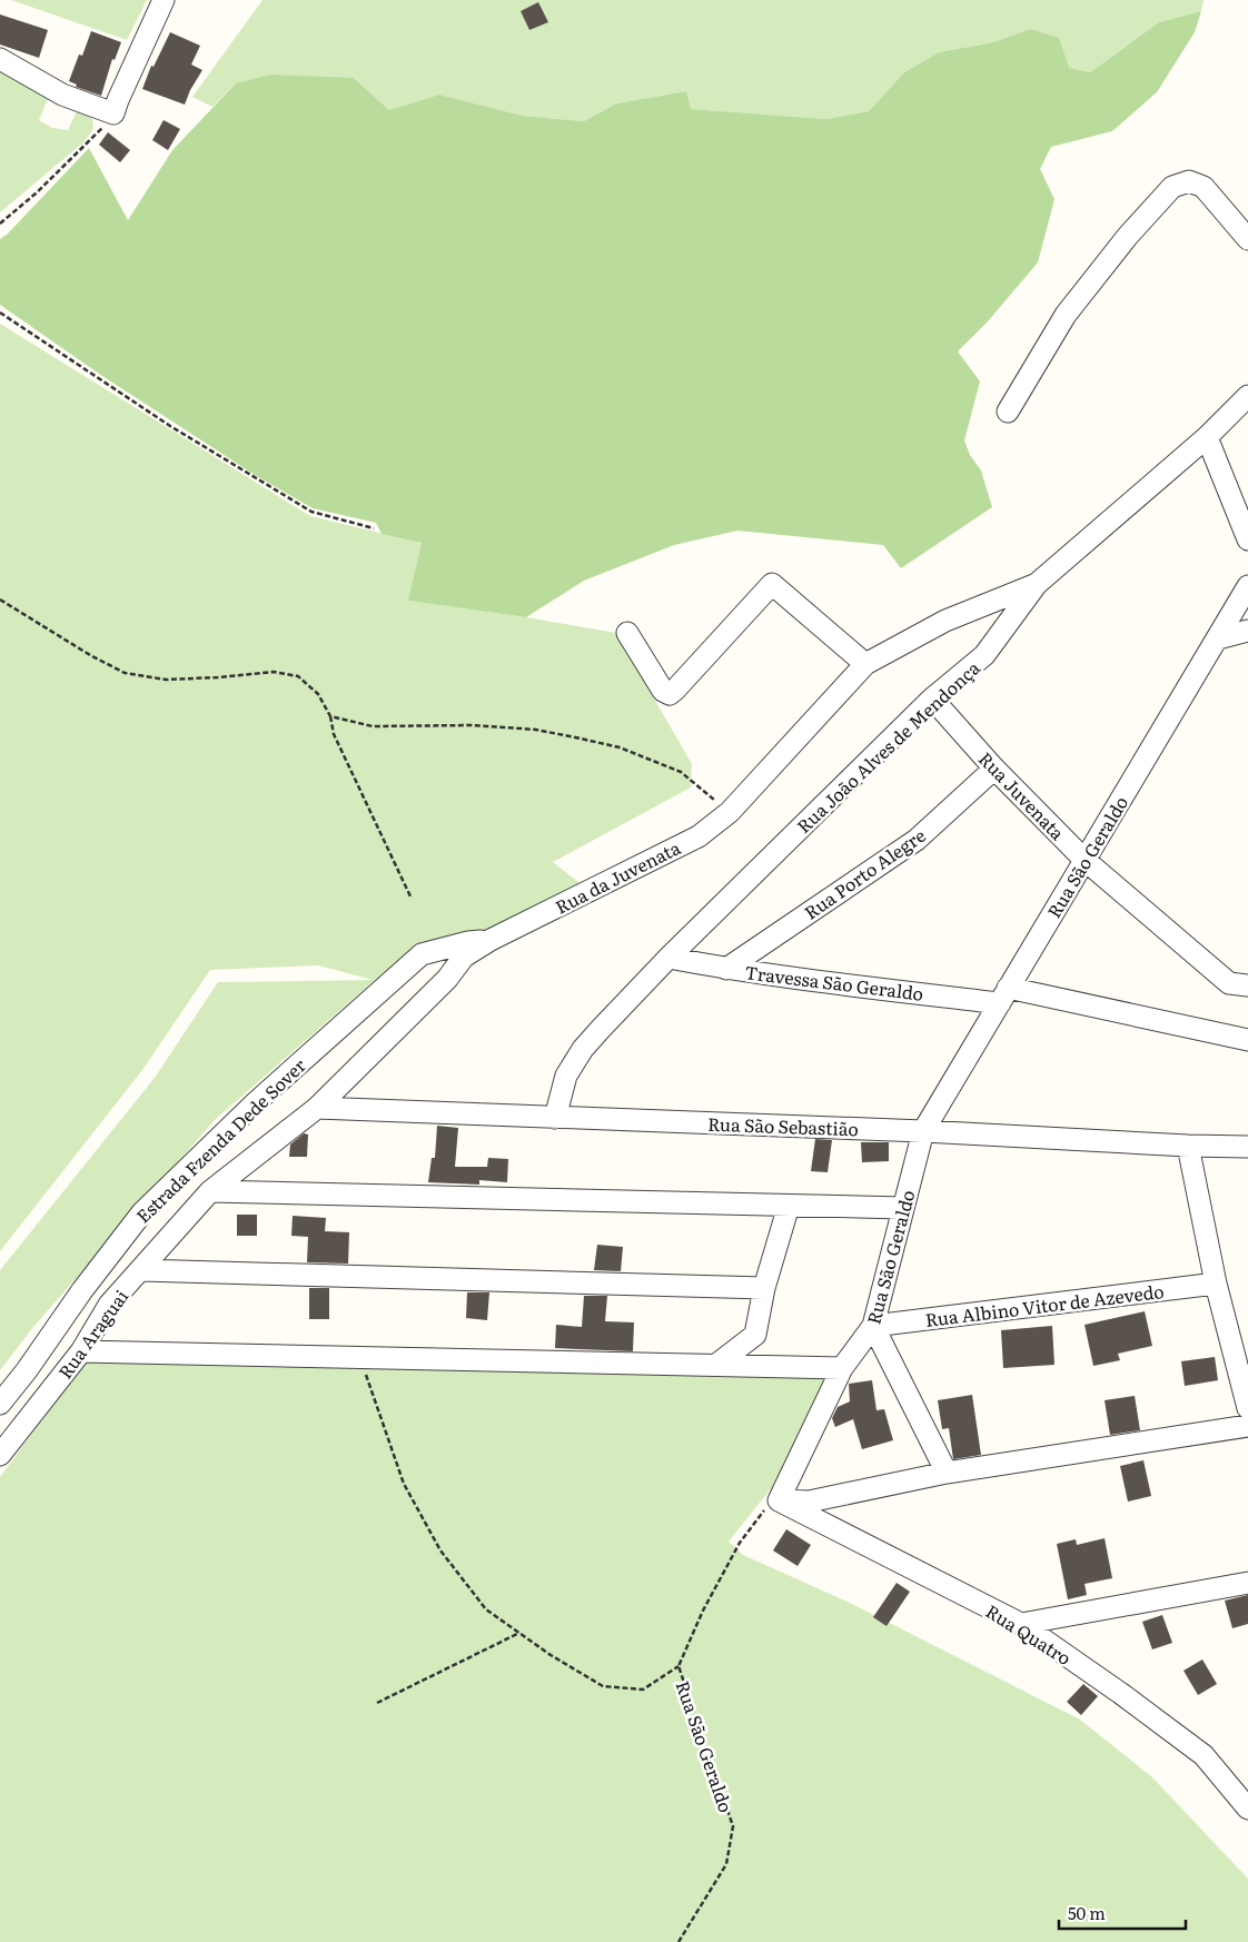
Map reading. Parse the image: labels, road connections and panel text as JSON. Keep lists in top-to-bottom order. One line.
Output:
{"streets":{"street":["Rua João Alves de Mendonça","Rua Juvenata","Rua São Geraldo","Rua Porto Alegre","Rua da Juvenata","Travessa São Geraldo","Rua São Sebastião","Estrada Fzenda Dede Sover","Rua Albino Vitor de Azevedo","Rua Araguai","Rua Quatro"]},"crossings":[["Rua João Alves de Mendonça","Rua Juvenata"],["Rua João Alves de Mendonça","Rua da Juvenata"],["Rua João Alves de Mendonça","Travessa São Geraldo"],["Rua João Alves de Mendonça","Rua São Sebastião"],["Rua Juvenata","Rua São Geraldo"],["Rua Juvenata","Rua Porto Alegre"],["Rua São Geraldo","Travessa São Geraldo"],["Rua São Geraldo","Rua São Sebastião"],["Rua São Geraldo","Rua Albino Vitor de Azevedo"],["Rua São Geraldo","Rua Quatro"],["Rua Porto Alegre","Travessa São Geraldo"],["Rua da Juvenata","Rua São Sebastião"],["Rua da Juvenata","Estrada Fzenda Dede Sover"],["Rua da Juvenata","Rua Araguai"]],"scale_bar":"50 m"}
